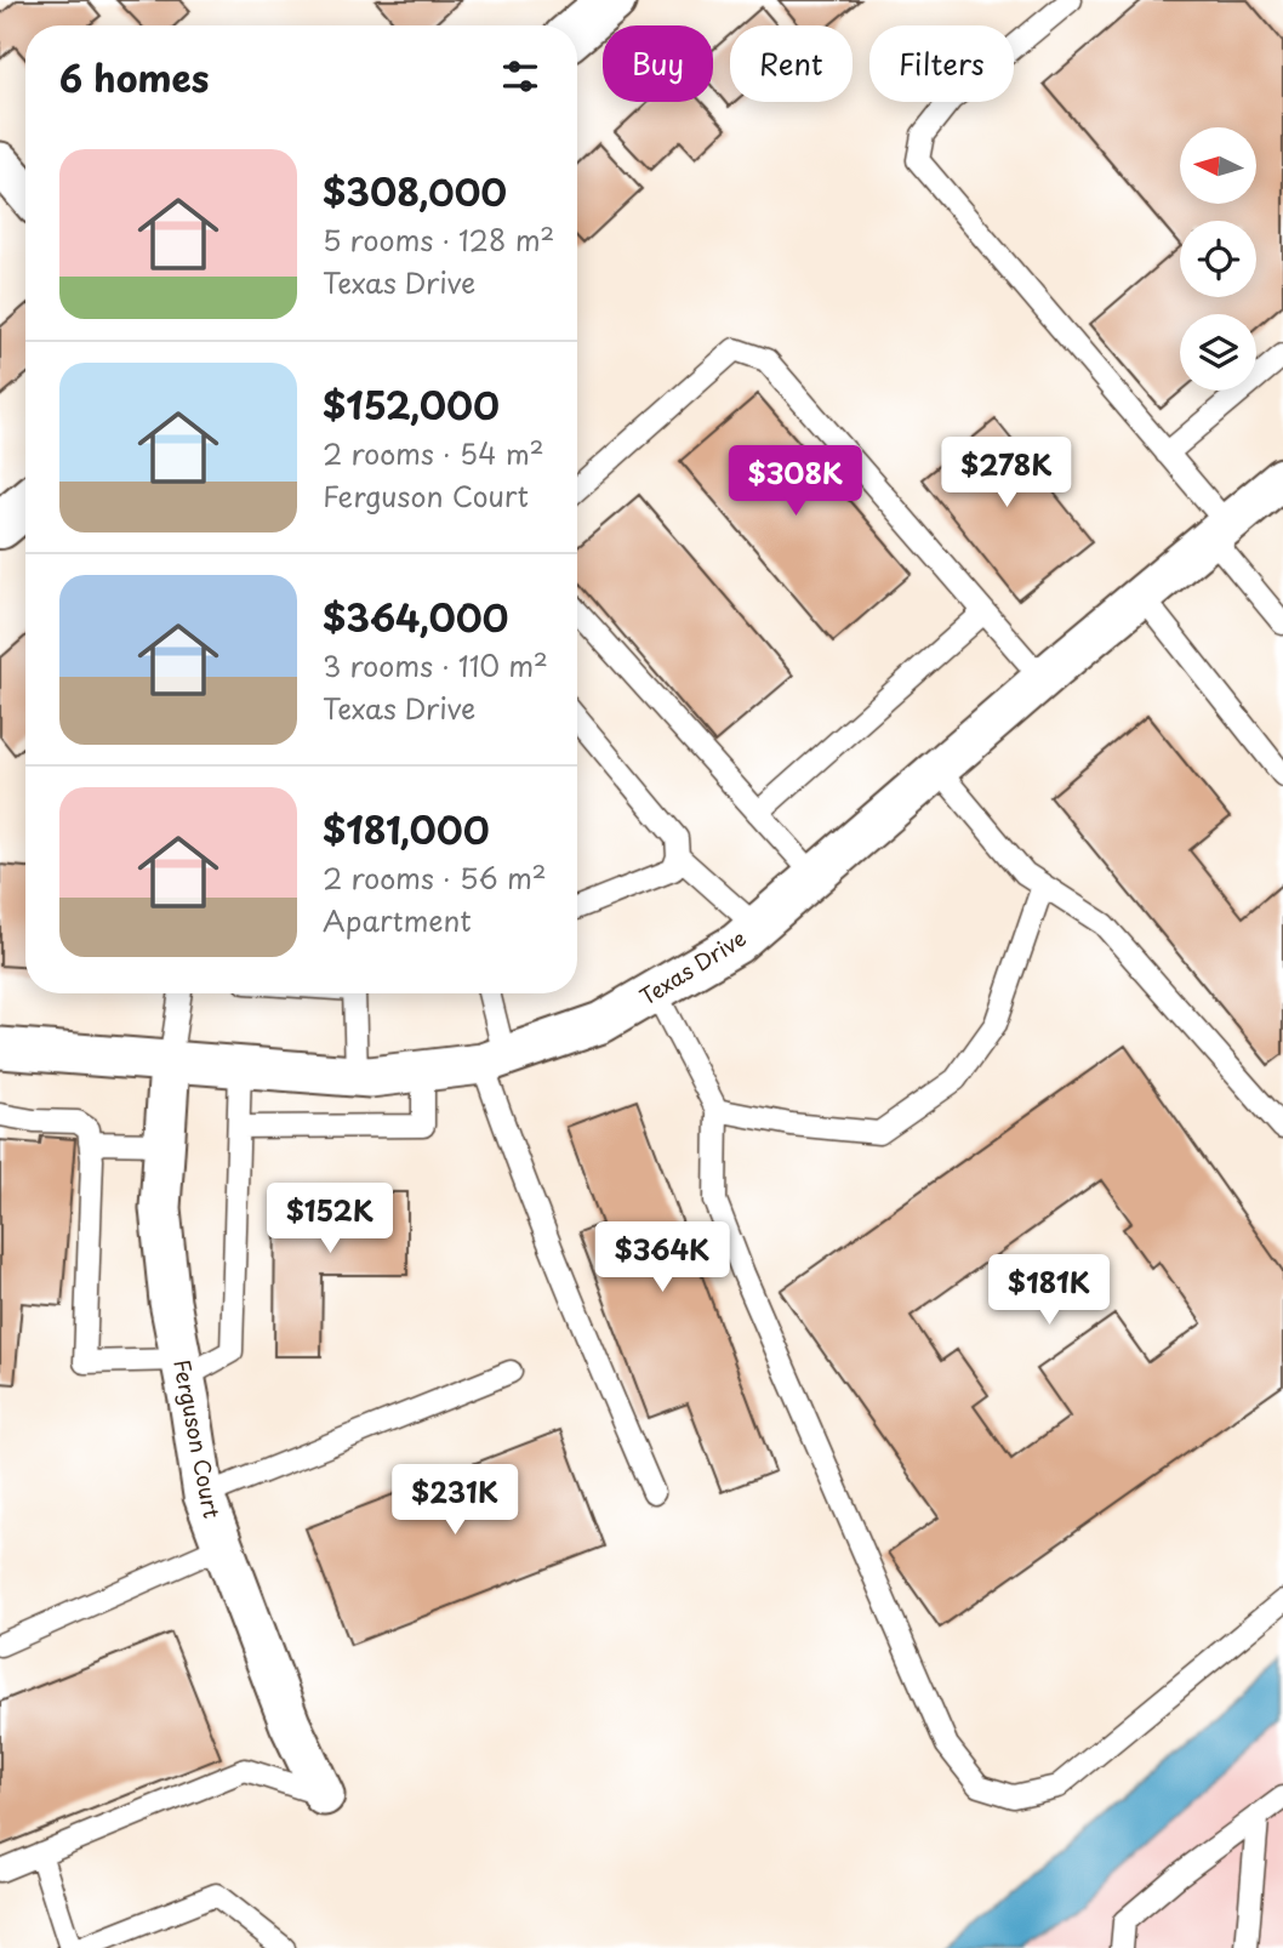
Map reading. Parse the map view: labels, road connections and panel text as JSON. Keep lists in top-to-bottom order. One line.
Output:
{"streets":{"street":["Texas Drive","Ferguson Court"]},"crossings":[["Texas Drive","Ferguson Court"]],"north":"left","page":{"chip":["Buy","Rent","Filters"],"heading":"6 homes","list":[{"name":"$308,000","note":"5 rooms · 128 m² · Texas Drive"},{"name":"$152,000","note":"2 rooms · 54 m² · Ferguson Court"},{"name":"$364,000","note":"3 rooms · 110 m² · Texas Drive"},{"name":"$181,000","note":"2 rooms · 56 m² · Apartment"}],"price":["$278K","$308K","$152K","$364K","$181K","$231K"]}}
